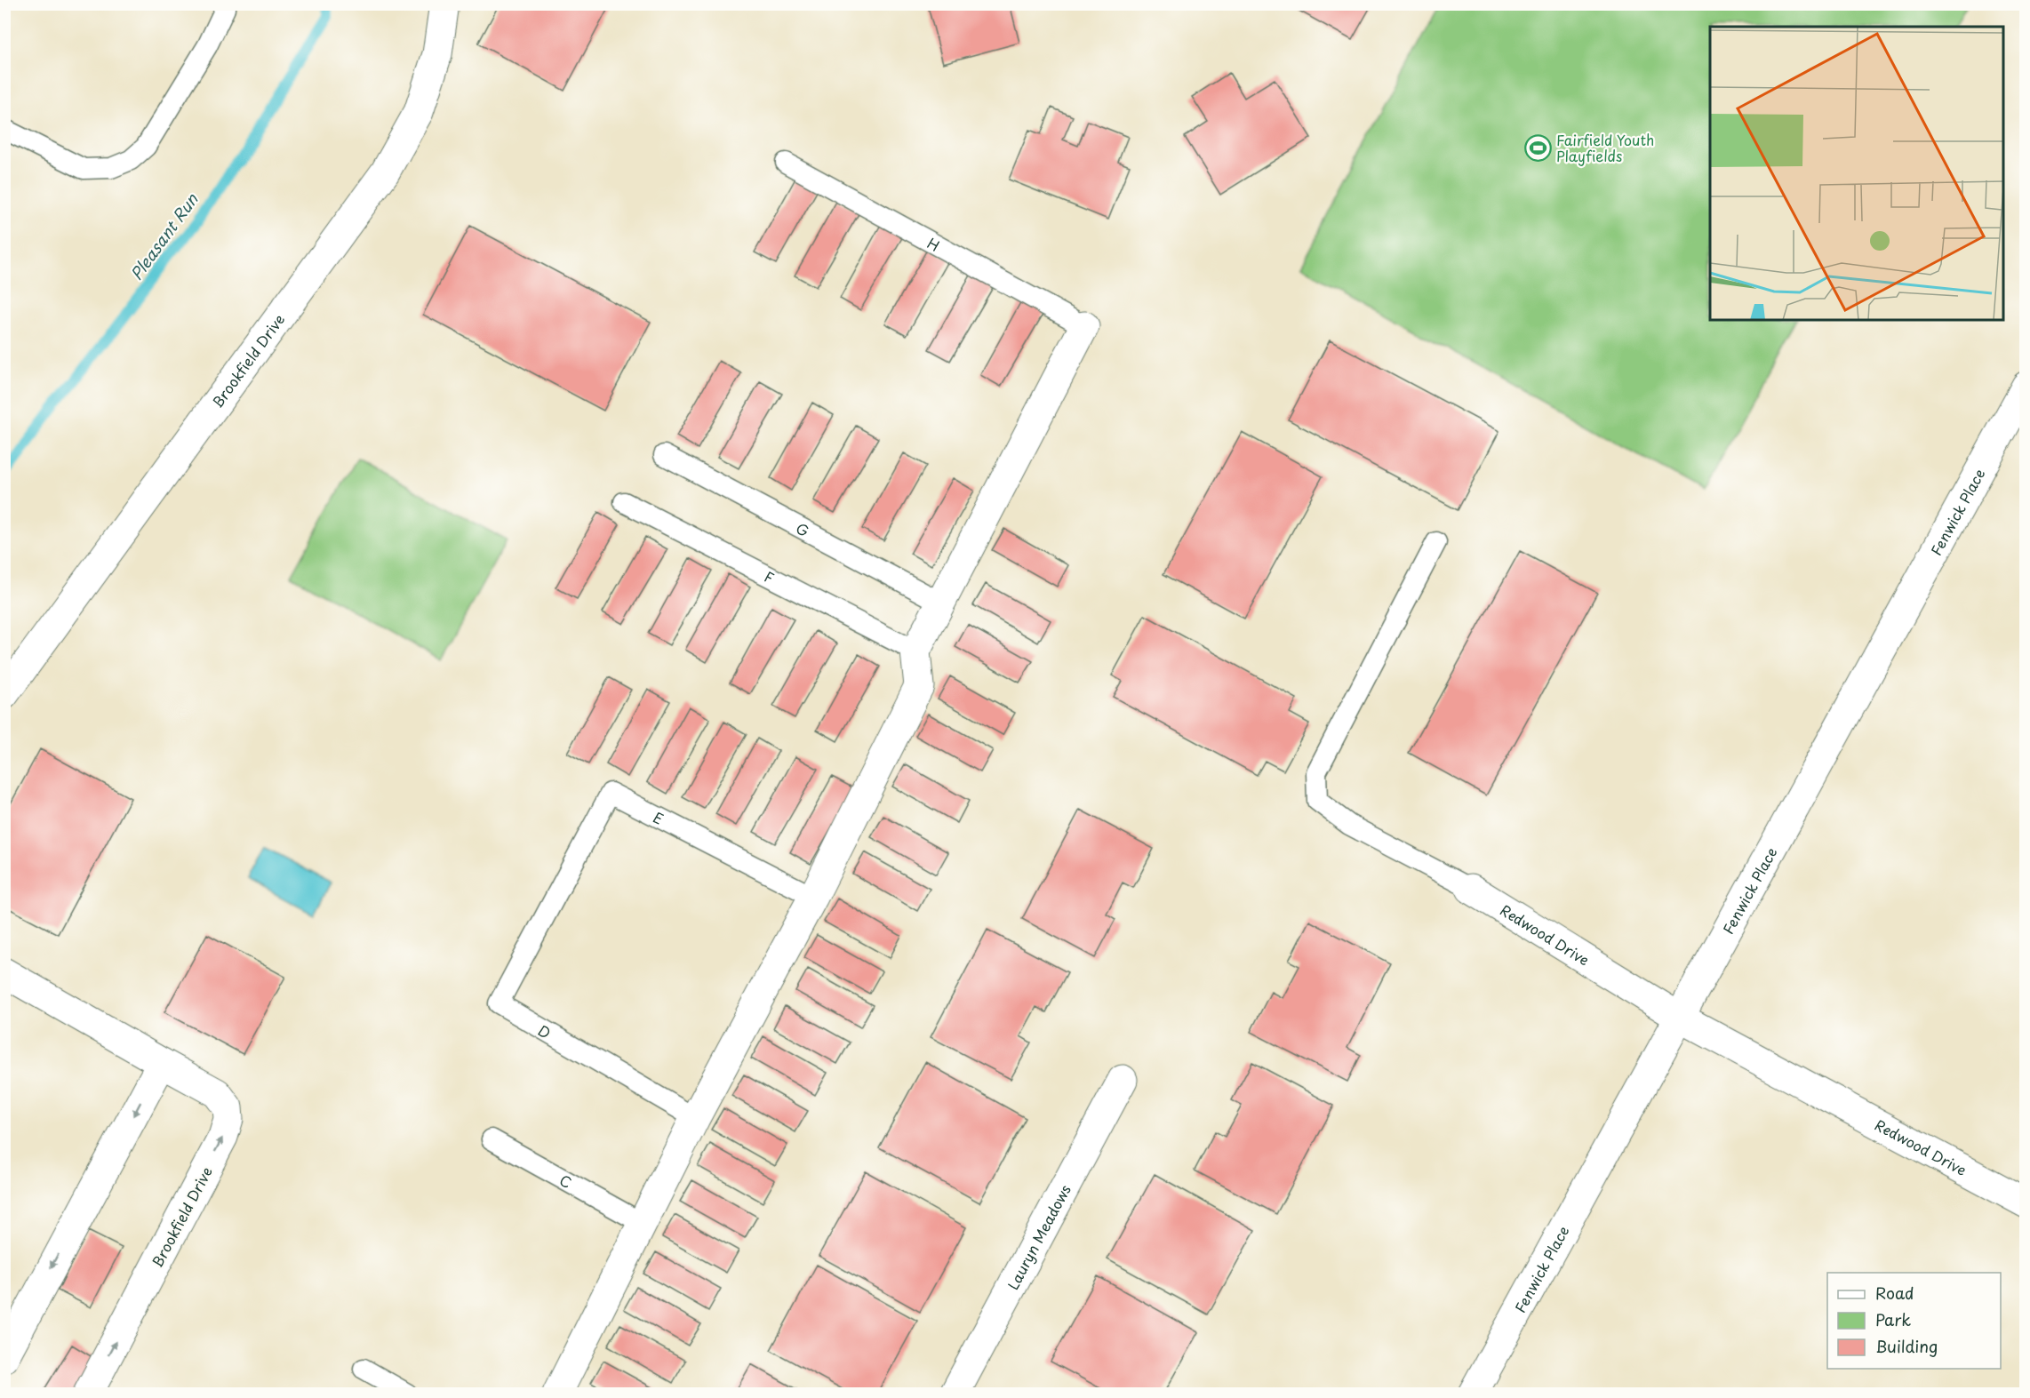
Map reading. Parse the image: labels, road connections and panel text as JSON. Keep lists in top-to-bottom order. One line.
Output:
{"streets":{"street":["Brookfield Drive","Fenwick Place","Redwood Drive","Lauryn Meadows"],"lane":["H","G","F","E","D","C"]},"crossings":[["Fenwick Place","Redwood Drive"],["E","D"]],"water":["Pleasant Run"],"places":{"sports":["Fairfield Youth Playfields"]},"legend":["Road","Park","Building"]}
